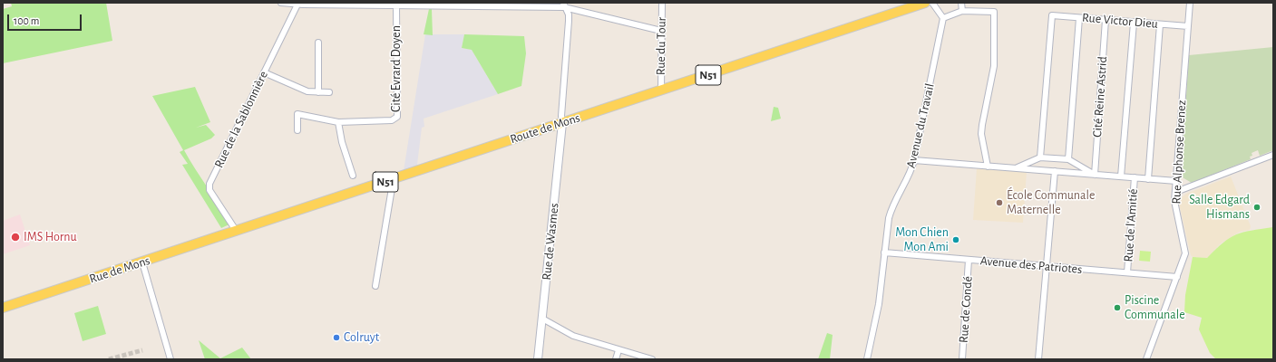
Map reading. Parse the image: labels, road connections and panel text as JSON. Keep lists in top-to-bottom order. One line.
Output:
{"streets":{"main road":["N51","Route de Mons","Rue de Mons"],"street":["Rue Victor Dieu","Rue du Tour","Cité Evrard Doyen","Cité Reine Astrid","Rue de la Sablonnière","Avenue du Travail","Rue Alphonse Brenez","Rue de l'Amitié","Rue de Wasmes","Avenue des Patriotes","Rue de Condé"]},"crossings":[["Rue Victor Dieu","Cité Reine Astrid"],["Rue Victor Dieu","Rue Alphonse Brenez"],["Rue du Tour","Route de Mons"],["Rue de la Sablonnière","Route de Mons"],["Rue de la Sablonnière","Rue de Mons"],["Avenue du Travail","Avenue des Patriotes"],["Route de Mons","Rue de Wasmes"],["Route de Mons","Rue de Mons"],["Rue Alphonse Brenez","Avenue des Patriotes"],["Rue de l'Amitié","Avenue des Patriotes"],["Avenue des Patriotes","Rue de Condé"]],"places":["École Communale Maternelle","Salle Edgard Hismans","IMS Hornu","Mon Chien Mon Ami","Piscine Communale","Colruyt"],"scale_bar":"100 m"}
